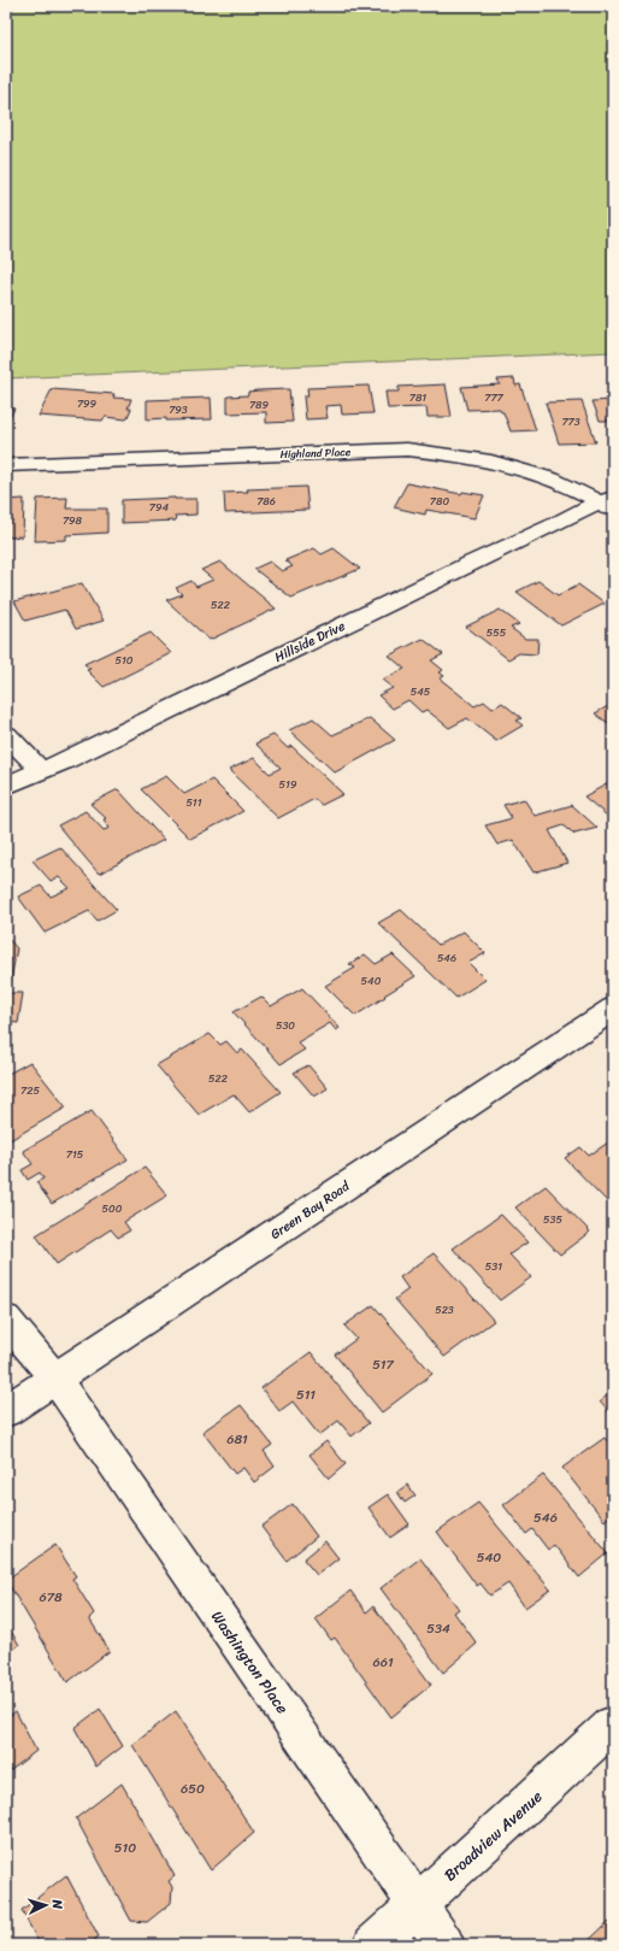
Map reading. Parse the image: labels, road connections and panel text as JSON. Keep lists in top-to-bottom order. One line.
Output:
{"streets":{"street":["Highland Place","Hillside Drive","Green Bay Road","Washington Place","Broadview Avenue"]},"crossings":[["Highland Place","Hillside Drive"],["Green Bay Road","Washington Place"],["Washington Place","Broadview Avenue"]],"house_numbers":["781","777","799","789","793","773","786","780","794","798","522","555","510","545","519","511","546","540","530","522","725","715","500","535","531","523","517","511","681","546","540","678","534","661","650","510"],"north":"right"}
